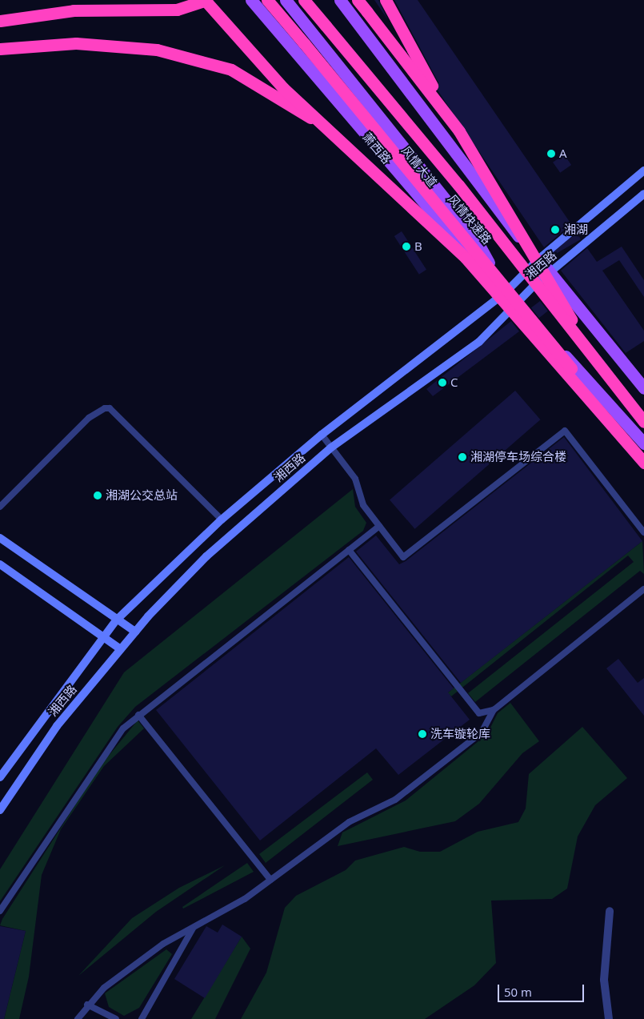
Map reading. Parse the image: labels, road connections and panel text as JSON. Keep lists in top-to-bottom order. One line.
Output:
{"streets":{"highway":["风情快速路"],"main road":["萧西路","风情大道"],"street":["湘西路"]},"crossings":[["萧西路","风情大道"],["萧西路","湘西路"],["风情大道","湘西路"]],"places":["A","湘湖","B","C","湘湖停车场综合楼","湘湖公交总站","洗车镟轮库"],"scale_bar":"50 m"}
